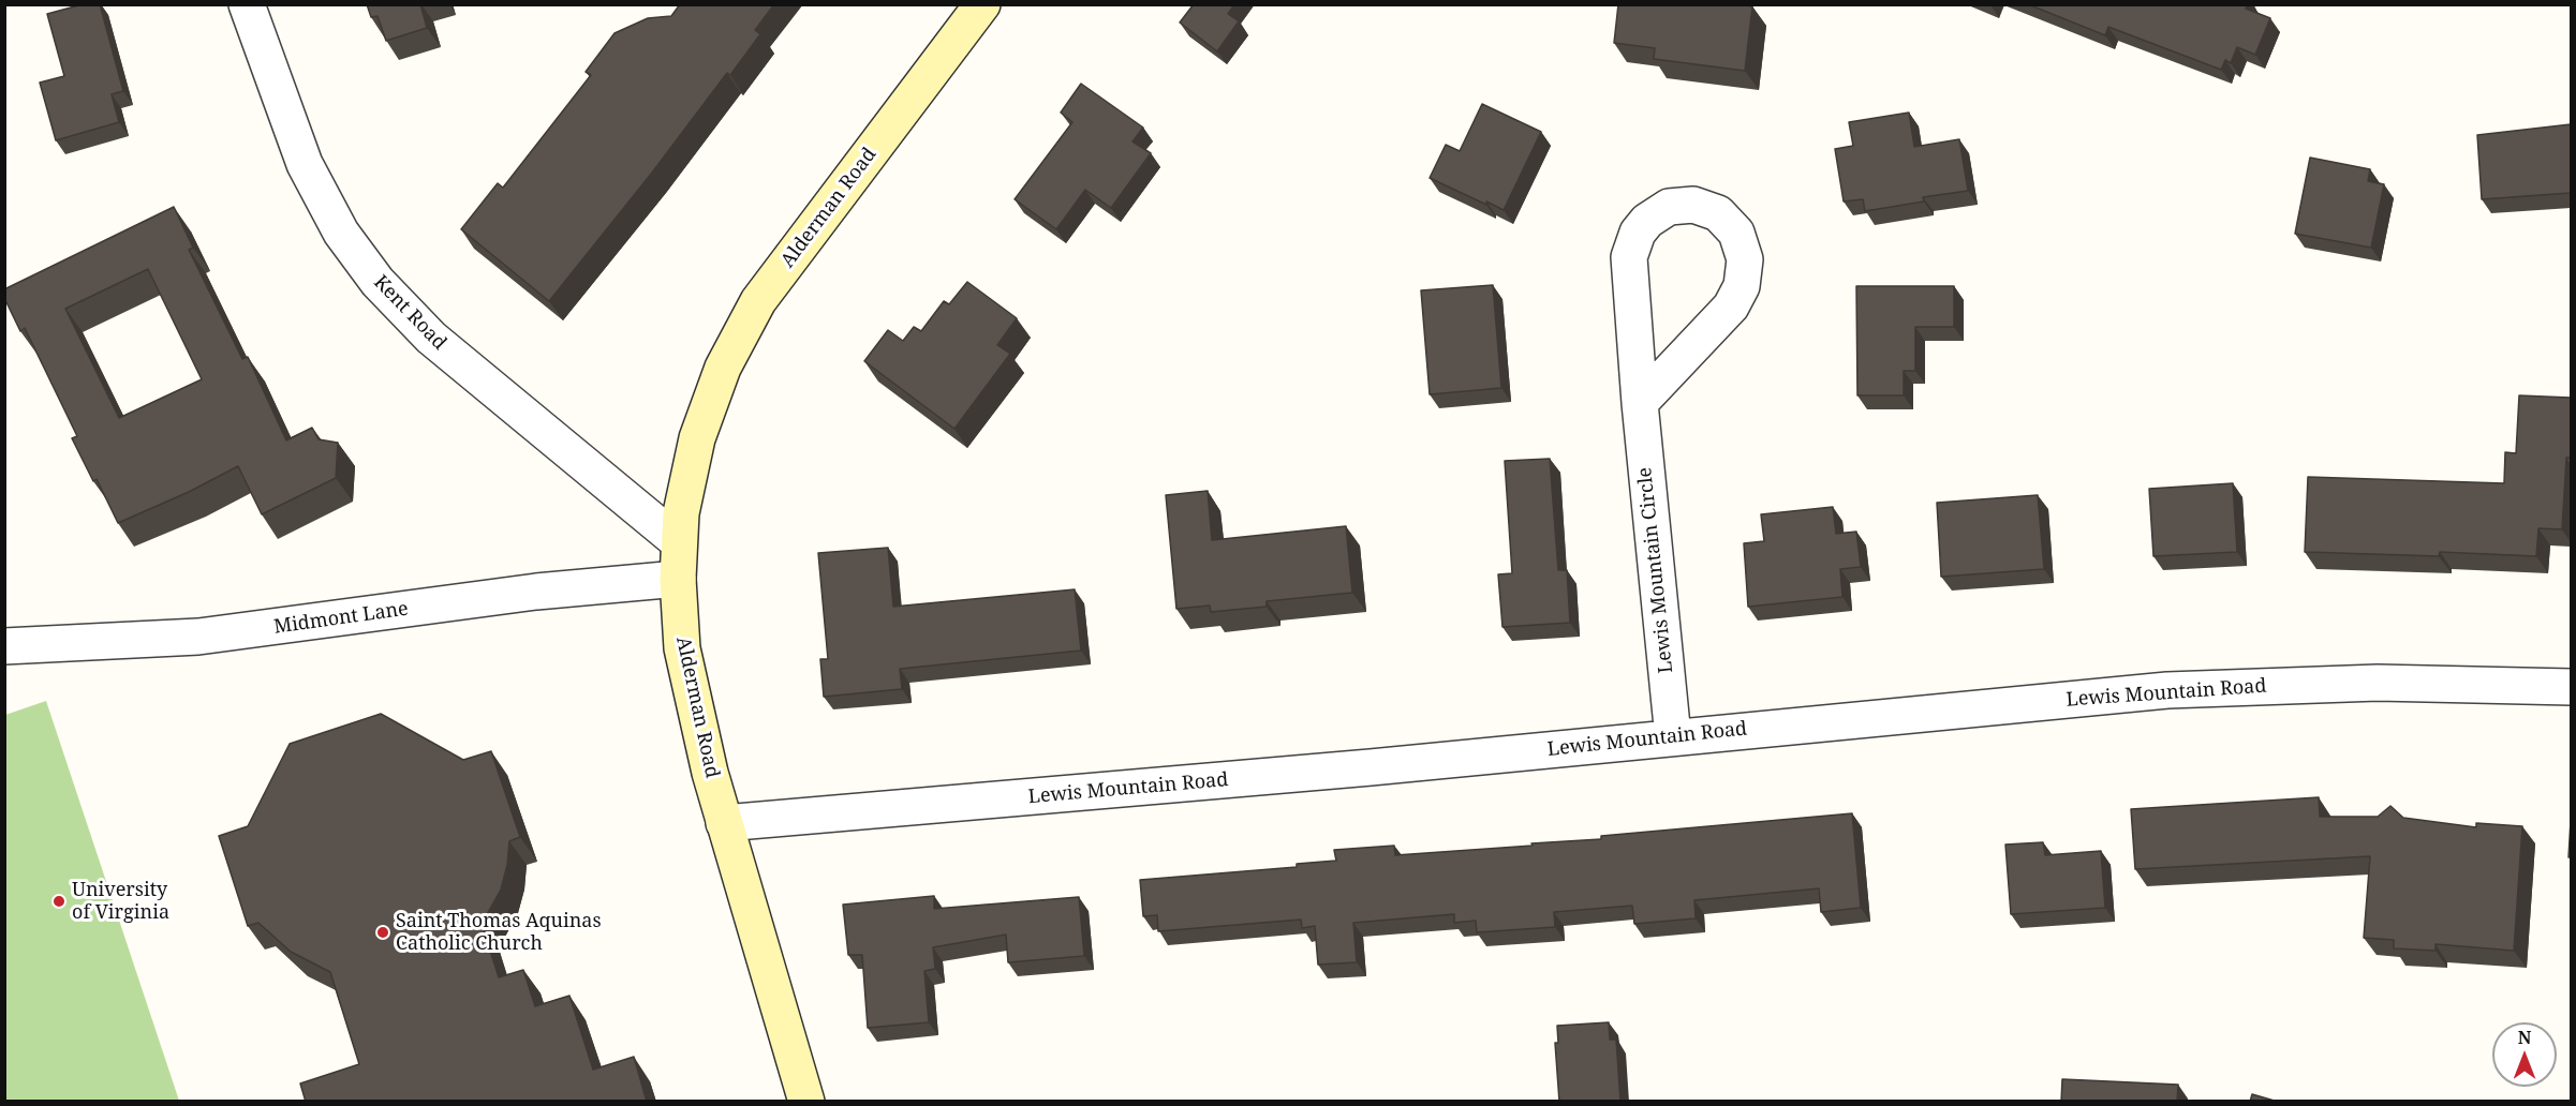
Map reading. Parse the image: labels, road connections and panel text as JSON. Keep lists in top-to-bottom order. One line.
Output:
{"streets":{"main road":["Alderman Road"],"street":["Kent Road","Lewis Mountain Circle","Midmont Lane","Lewis Mountain Road"]},"crossings":[["Alderman Road","Kent Road"],["Alderman Road","Midmont Lane"],["Alderman Road","Lewis Mountain Road"],["Lewis Mountain Circle","Lewis Mountain Road"]],"places":["University of Virginia","Saint Thomas Aquinas Catholic Church"],"north":"top"}
